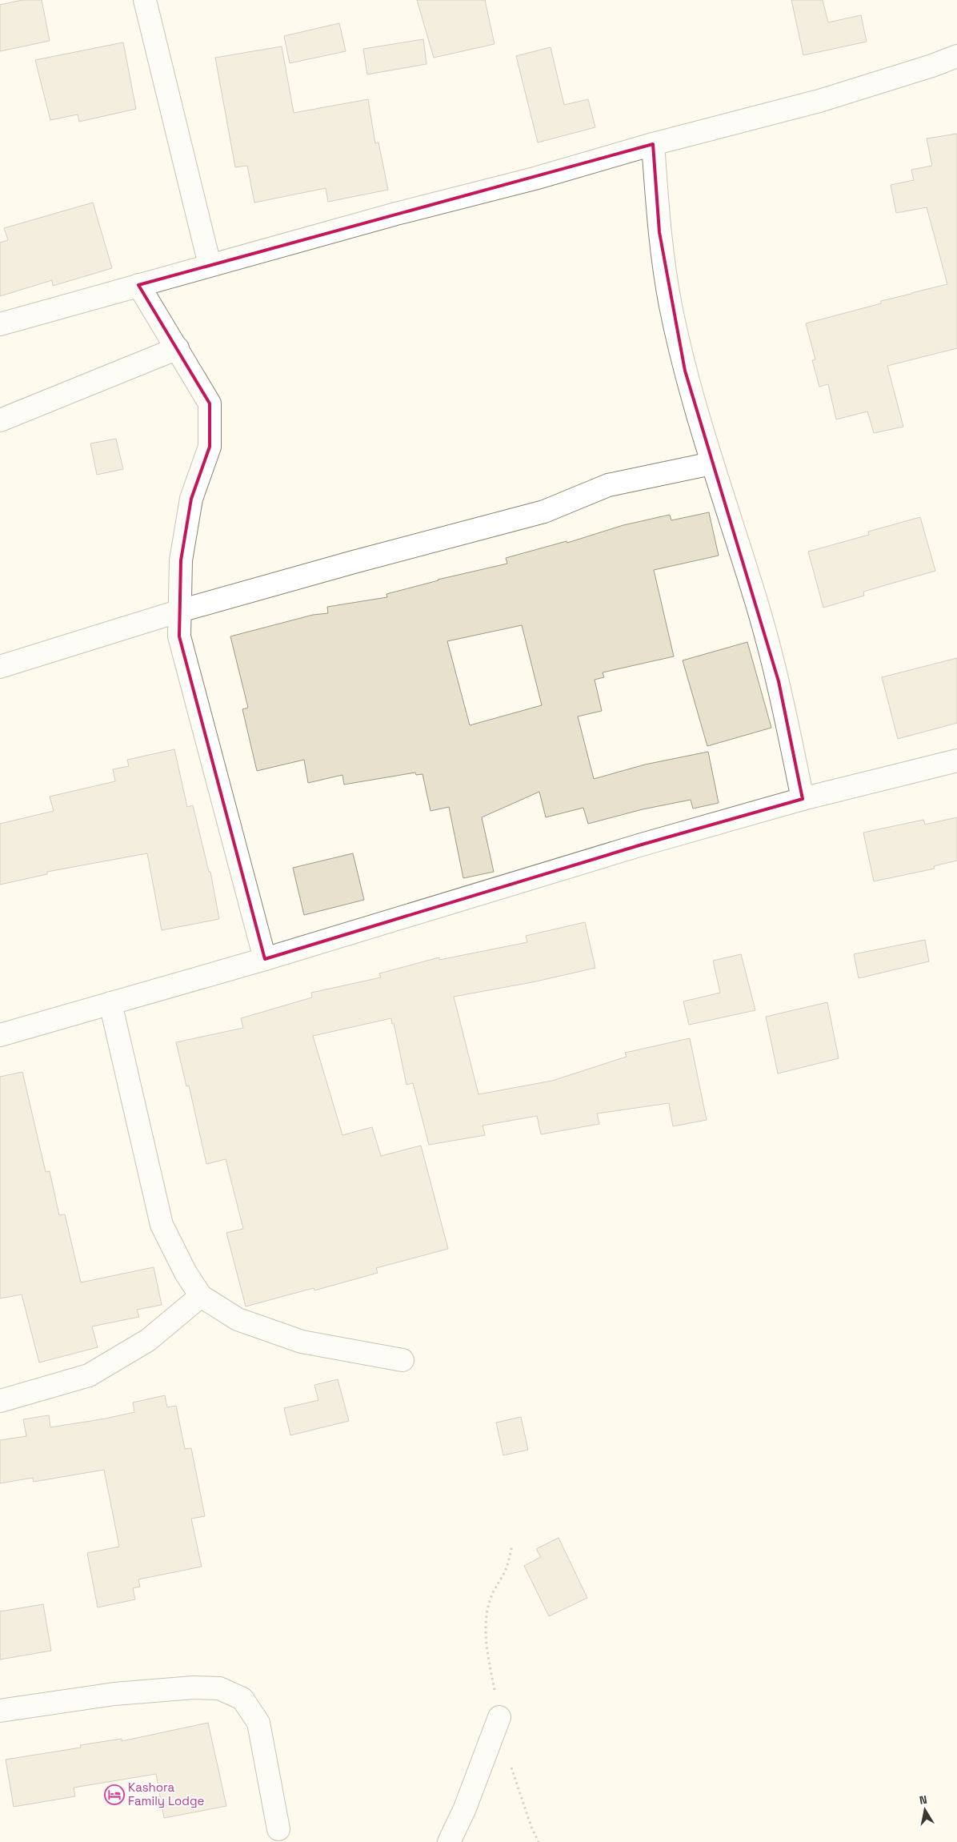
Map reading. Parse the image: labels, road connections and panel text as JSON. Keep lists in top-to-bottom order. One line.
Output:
{"places":{"hotel":["Kashora Family Lodge"]},"north":"top"}
